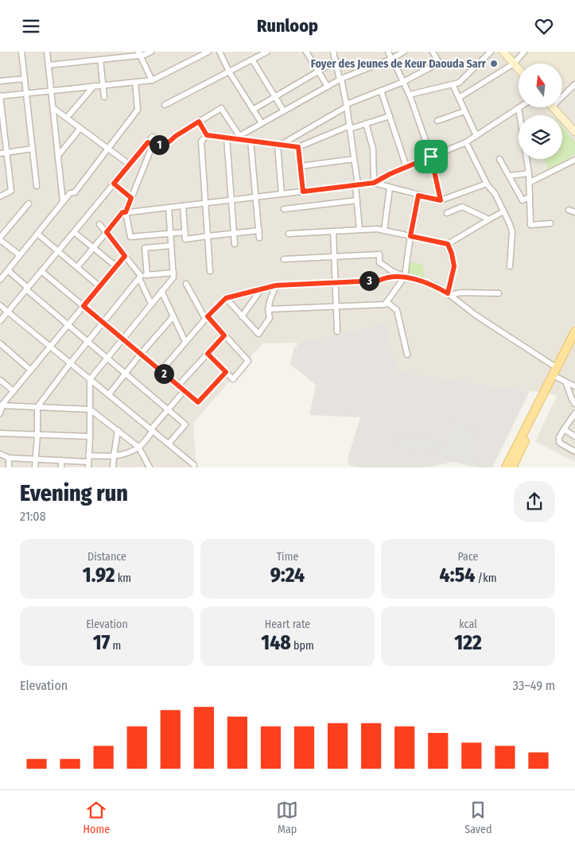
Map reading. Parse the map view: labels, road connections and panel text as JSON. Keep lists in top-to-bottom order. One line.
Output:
{"places":["Foyer des Jeunes de Keur Daouda Sarr"],"north":"top","page":{"header":"Runloop","pins":["1","3","2"],"heading":["Evening run","21:08"],"stats":[["Distance","1.92 km"],["Time","9:24"],["Pace","4:54 /km"],["Elevation","17 m"],["Heart rate","148 bpm"],["kcal","122"]],"chart":["Elevation","33–49 m"],"tabs":["Home","Map","Saved"]}}
